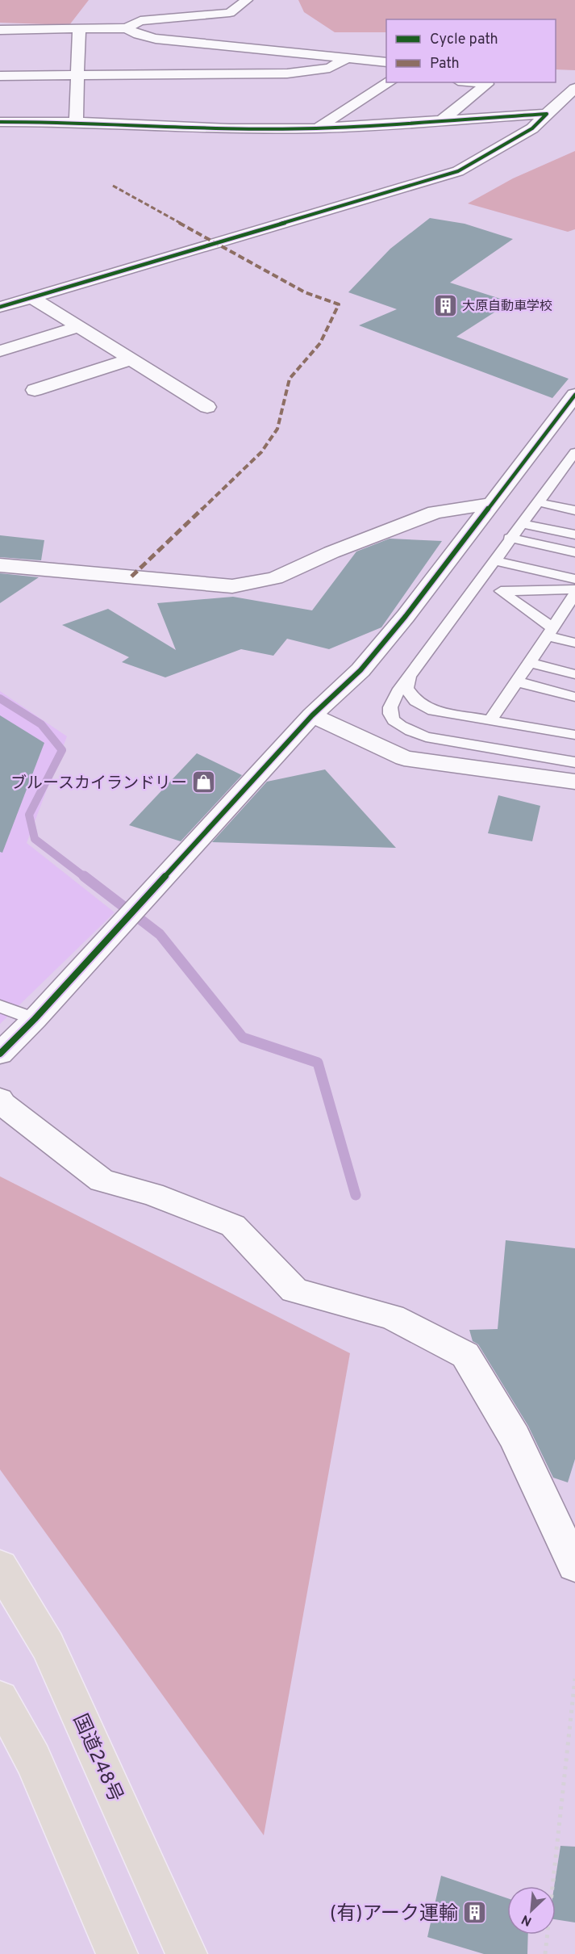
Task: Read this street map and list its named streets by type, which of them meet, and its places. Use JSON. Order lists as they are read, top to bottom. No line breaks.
{"streets":{"highway":["国道248号"]},"places":{"building":["大原自動車学校","(有)アーク運輸"],"shop":["ブルースカイランドリー"]},"legend":["Cycle path","Path"],"north":"bottom left"}
